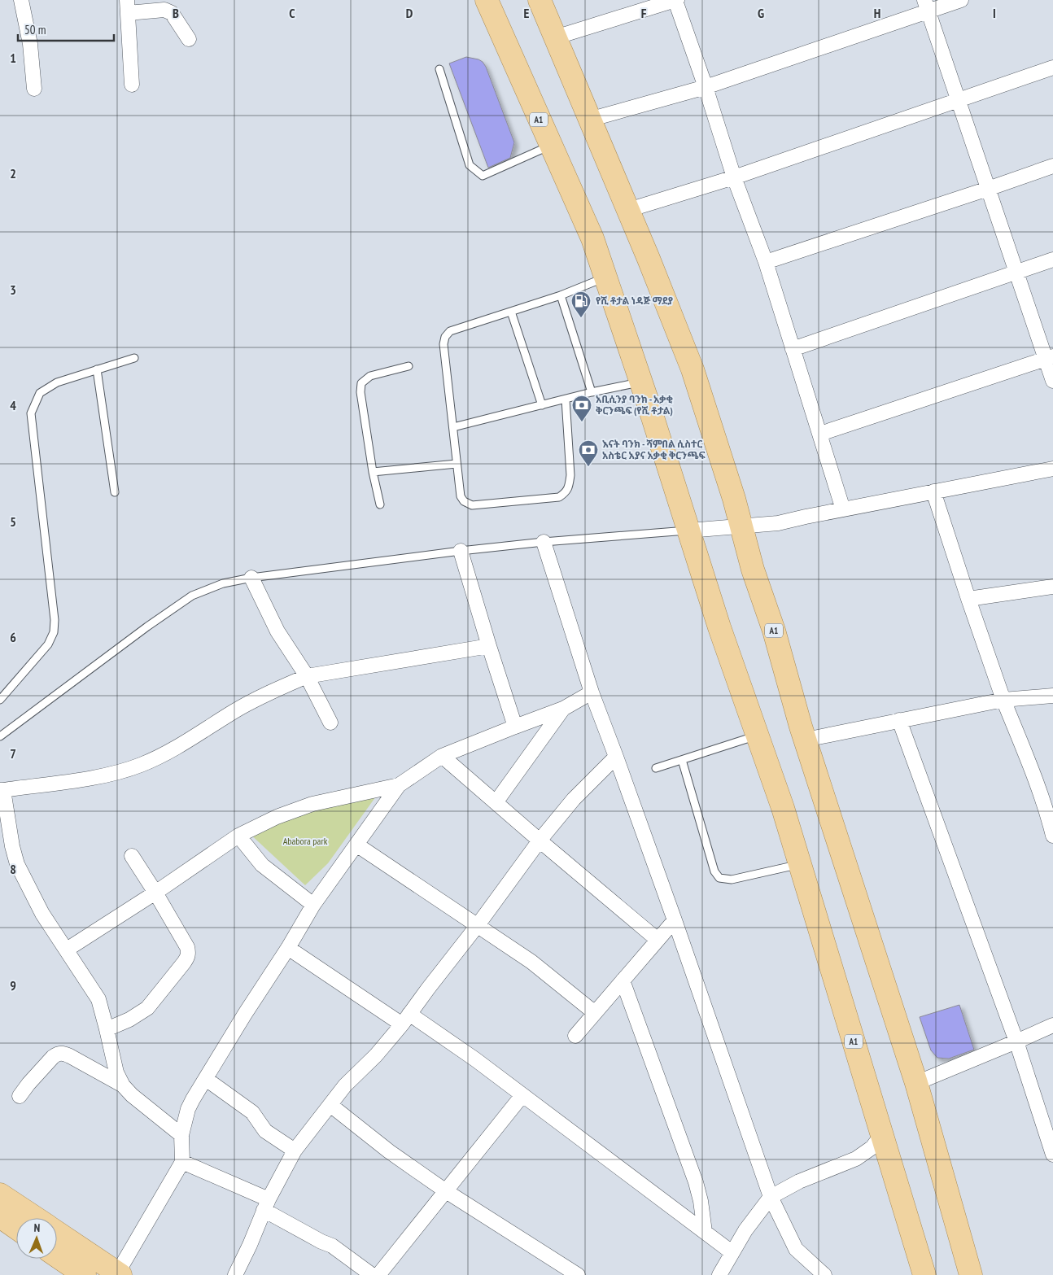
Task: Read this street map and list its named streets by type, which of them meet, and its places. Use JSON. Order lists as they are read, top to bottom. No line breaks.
{"streets":{"main road":["A1"]},"parks":["Ababora park"],"places":{"fuel station":["የሺ ቶታል ነዳጅ ማደያ"],"bank":["አቢሲንያ ባንክ - አቃቂ ቅርንጫፍ (የሺ ቶታል)","እናት ባንክ - ሻምበል ሲስተር አስቴር አያና አቃቂ ቅርንጫፍ"]},"scale_bar":"50 m","north":"top","grid":{"columns":["B","C","D","E","F","G","H","I"],"rows":["1","2","3","4","5","6","7","8","9"]}}
